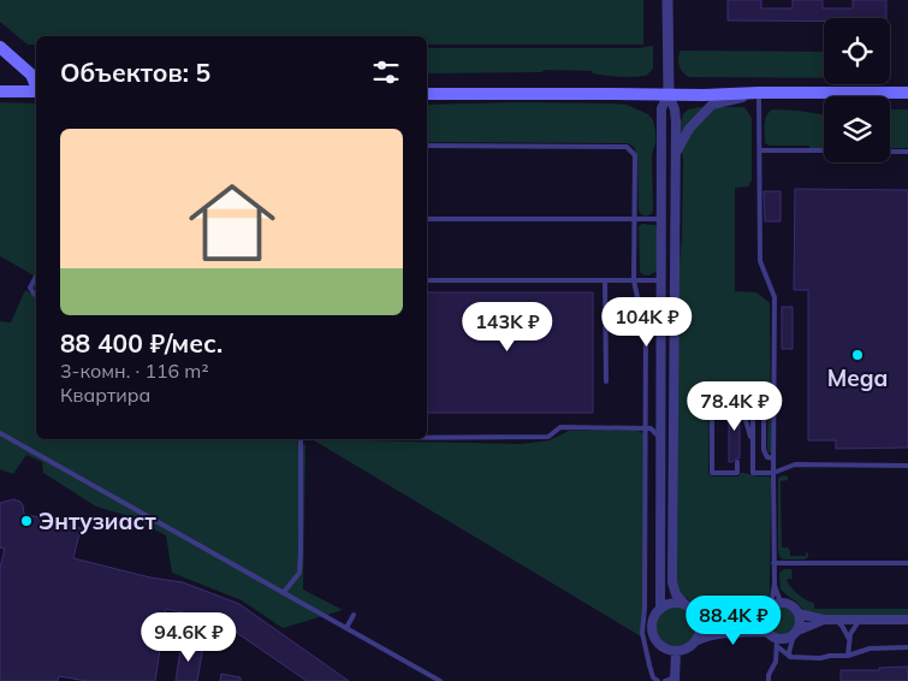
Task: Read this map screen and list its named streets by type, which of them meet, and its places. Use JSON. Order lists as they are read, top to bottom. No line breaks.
{"places":["Mega","Энтузиаст"],"page":{"heading":"Объектов: 5","list":[{"name":"88 400 ₽/мес.","note":"3-комн. · 116 m² · Квартира"}],"price":["104K ₽","143K ₽","78.4K ₽","88.4K ₽","94.6K ₽"]}}
